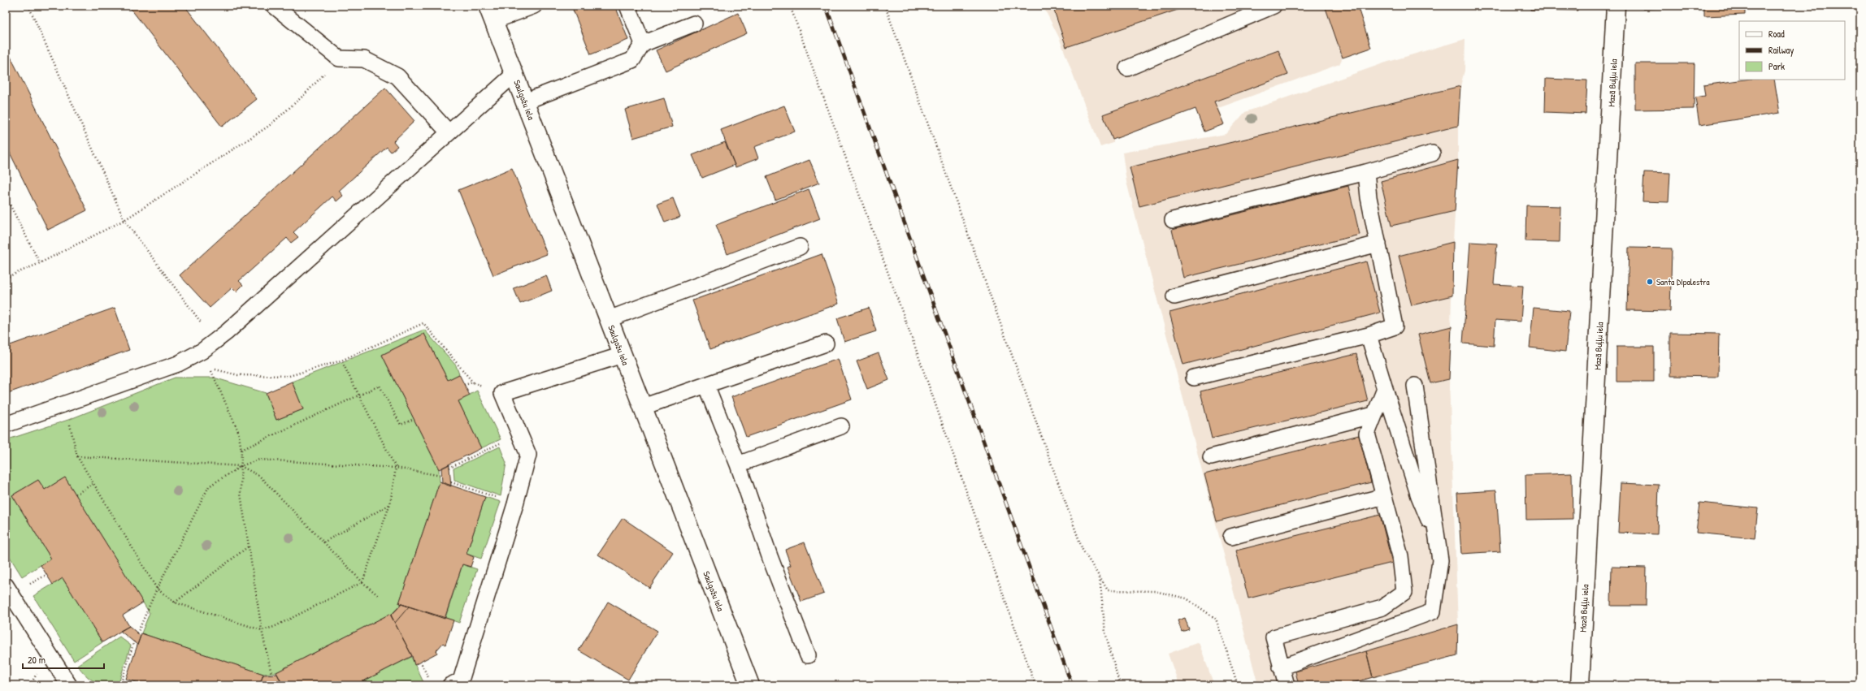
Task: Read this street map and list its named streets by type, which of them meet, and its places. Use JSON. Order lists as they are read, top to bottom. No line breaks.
{"streets":{"street":["Mazā Buļļu iela","Saulgožu iela"]},"places":["Santa DIpalestra"],"legend":["Road","Railway","Park"],"scale_bar":"20 m"}
